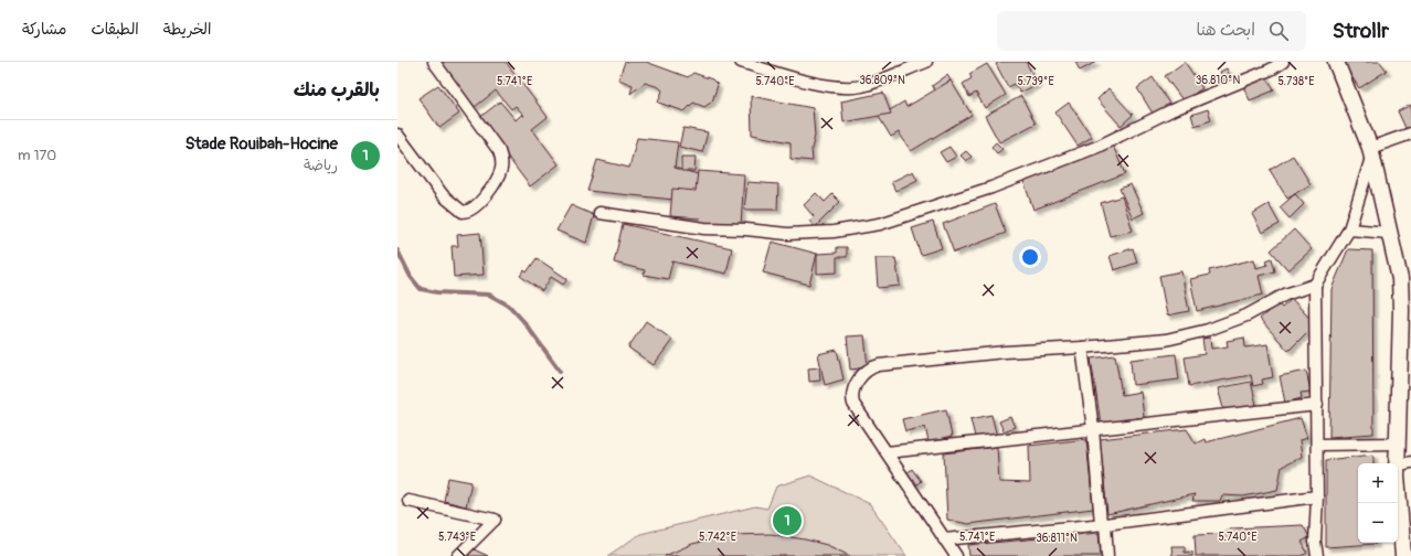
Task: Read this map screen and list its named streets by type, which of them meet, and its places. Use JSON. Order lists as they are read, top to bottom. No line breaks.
{"page":{"header":"Strollr","search":"ابحث هنا","nav":["الخريطة","الطبقات","مشاركة"],"heading":"بالقرب منك","list":[{"mark":"1","name":"Stade Rouibah-Hocine","note":"رياضة","value":"170 m"}],"map_buttons":["+","−"],"pins":"1"},"coordinates":["36.809°N","36.810°N","5.741°E","5.740°E","5.739°E","5.738°E","5.743°E","5.742°E","36.811°N"]}
